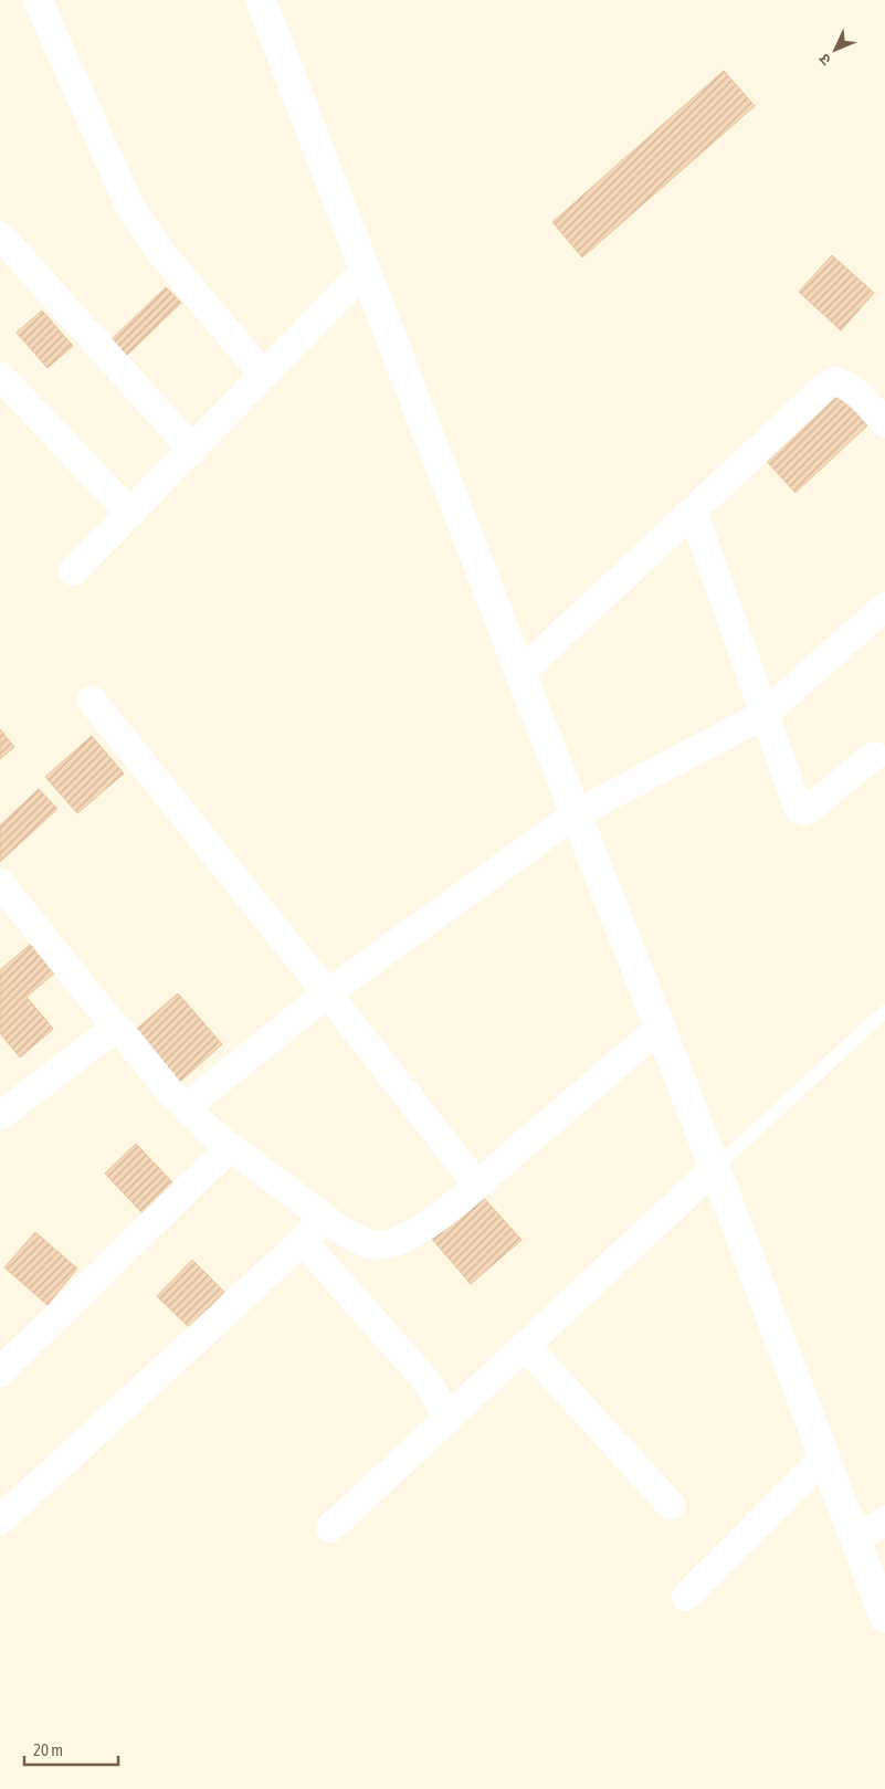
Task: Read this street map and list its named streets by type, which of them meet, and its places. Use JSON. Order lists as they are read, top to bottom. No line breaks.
{"scale_bar":"20 m","north":"bottom left"}
